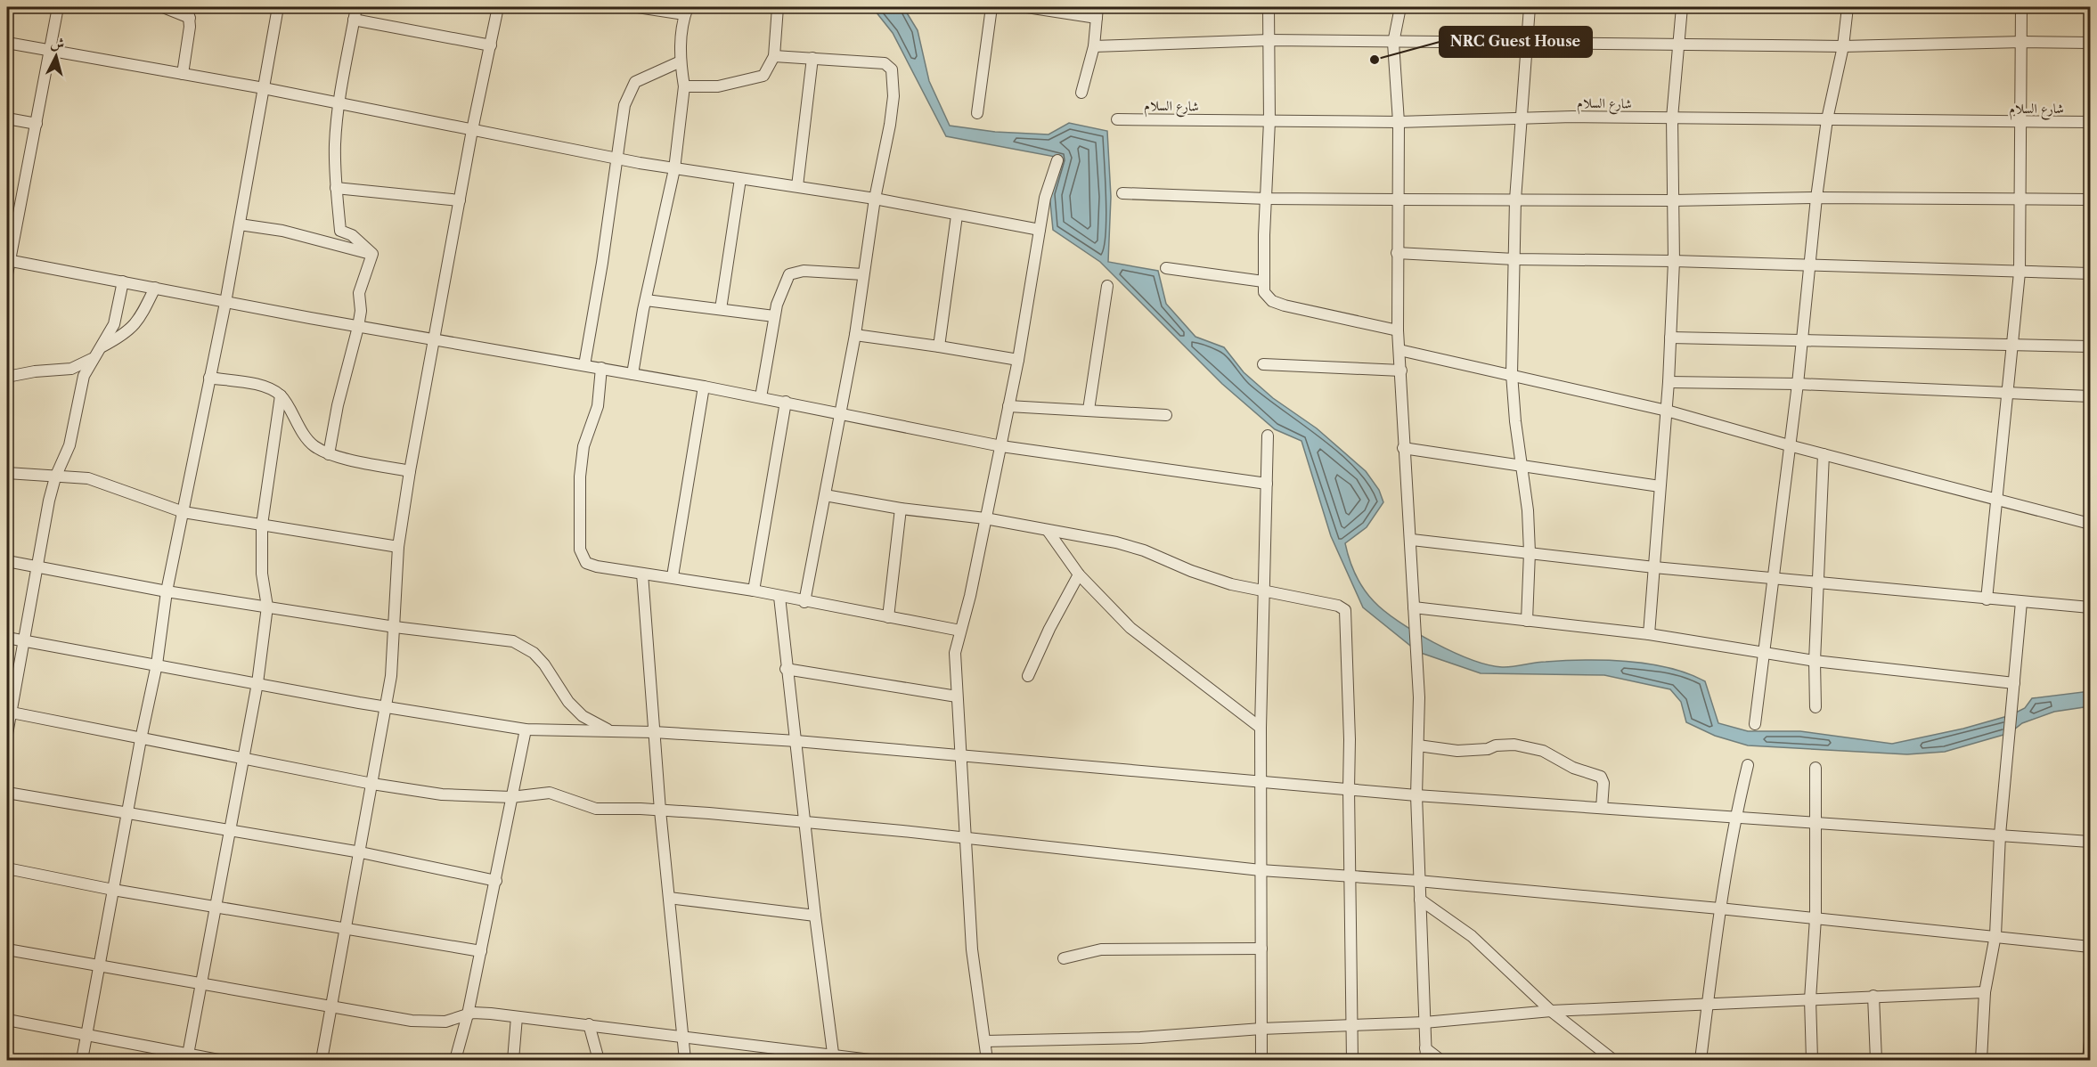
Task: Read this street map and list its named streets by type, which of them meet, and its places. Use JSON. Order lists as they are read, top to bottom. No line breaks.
{"streets":{"street":["شارع السلام"]},"places":["NRC Guest House"],"north":"top"}
